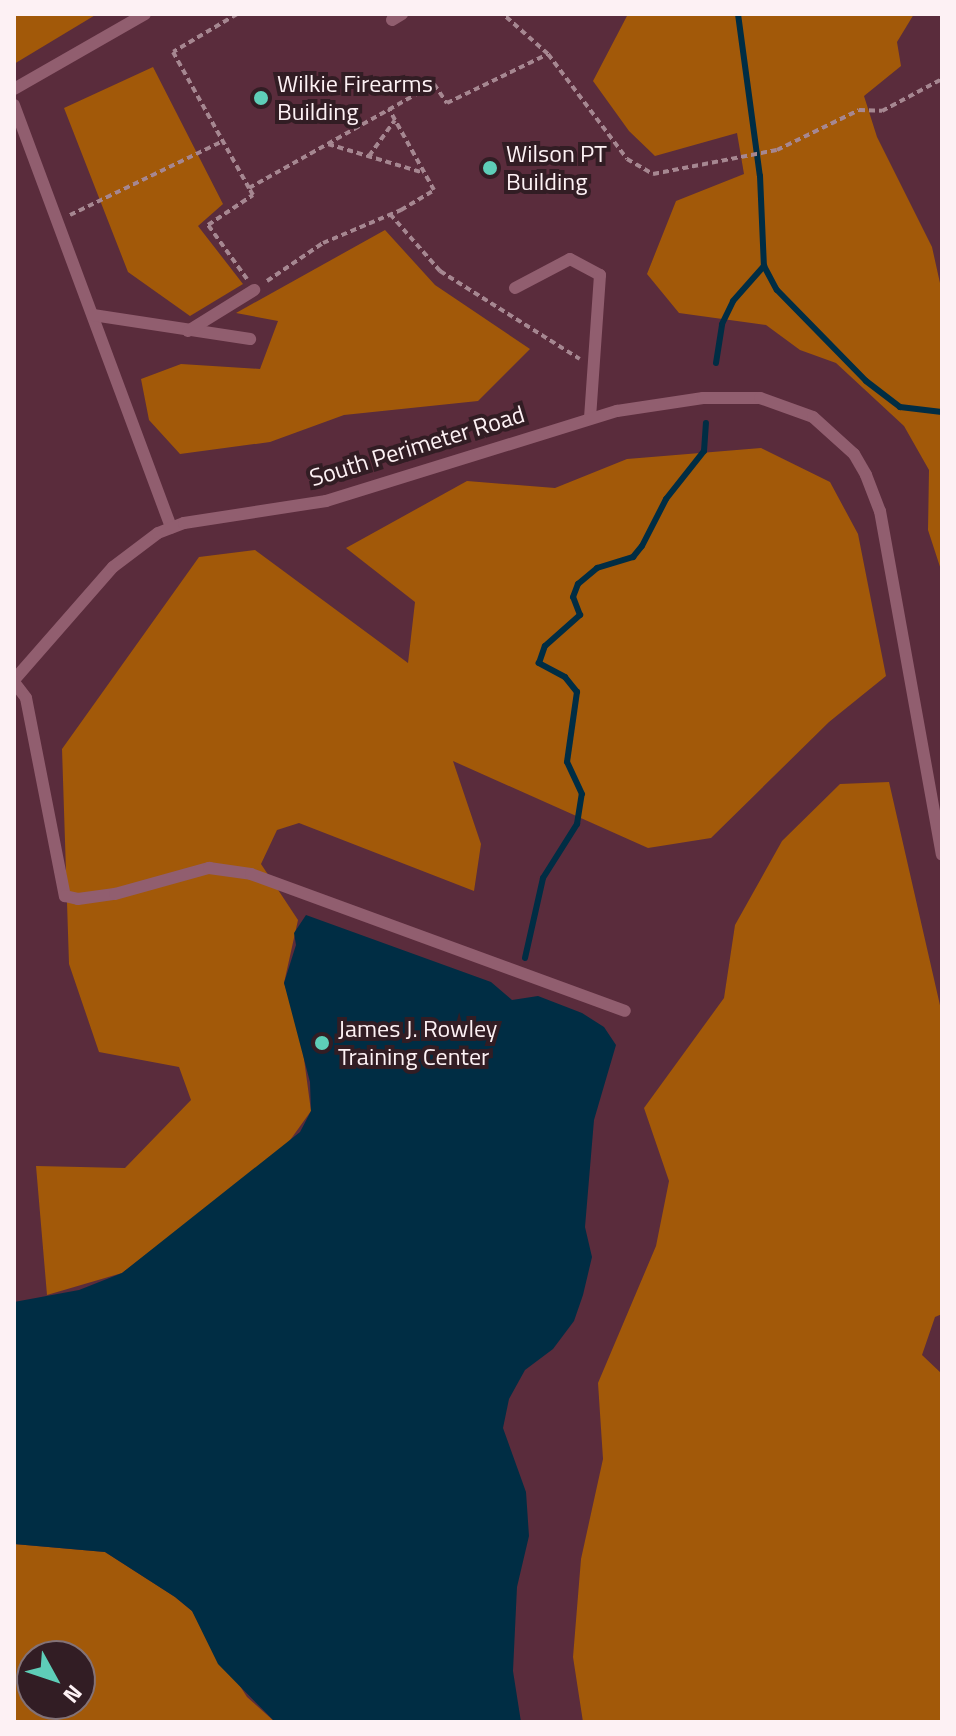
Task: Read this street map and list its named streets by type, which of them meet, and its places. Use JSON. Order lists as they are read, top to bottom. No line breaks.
{"streets":{"lane":["South Perimeter Road"]},"places":["Wilkie Firearms Building","Wilson PT Building","James J. Rowley Training Center"],"north":"bottom right"}
